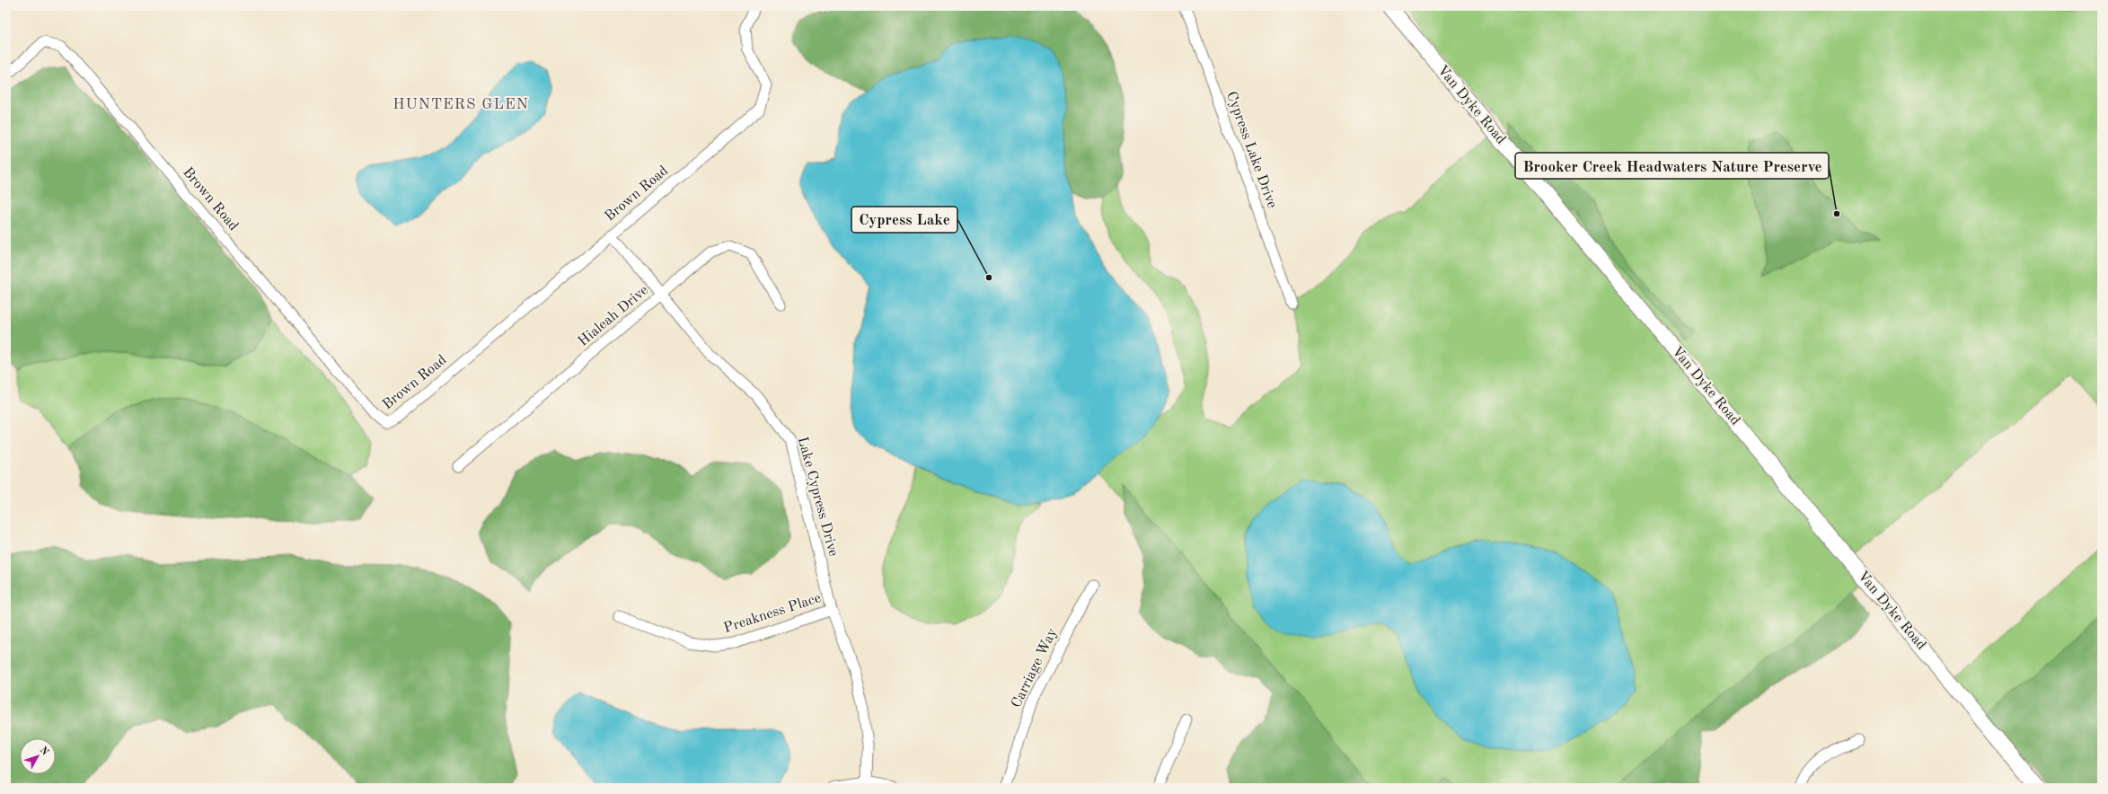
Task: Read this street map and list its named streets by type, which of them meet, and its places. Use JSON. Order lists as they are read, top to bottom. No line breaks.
{"streets":{"main road":["Van Dyke Road"],"street":["Cypress Lake Drive","Brown Road","Hialeah Drive","Lake Cypress Drive","Preakness Place","Carriage Way"]},"crossings":[["Brown Road","Lake Cypress Drive"],["Hialeah Drive","Lake Cypress Drive"],["Lake Cypress Drive","Preakness Place"]],"districts":["HUNTERS GLEN"],"places":["Brooker Creek Headwaters Nature Preserve","Cypress Lake"],"north":"top right"}
